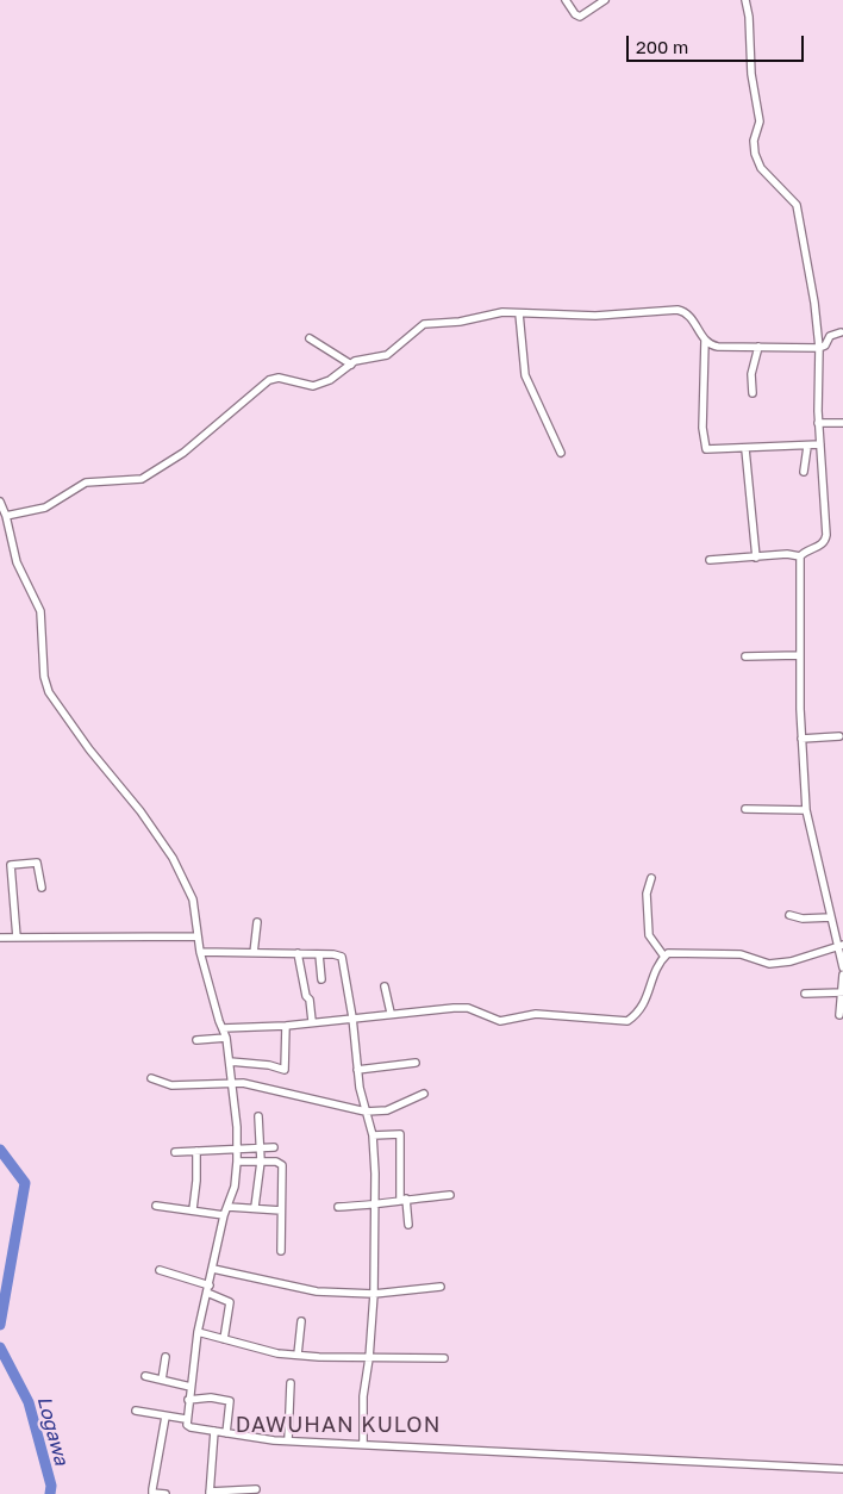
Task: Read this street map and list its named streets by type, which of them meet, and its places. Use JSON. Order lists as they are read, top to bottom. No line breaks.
{"districts":["DAWUHAN KULON"],"water":["Logawa"],"scale_bar":"200 m"}
